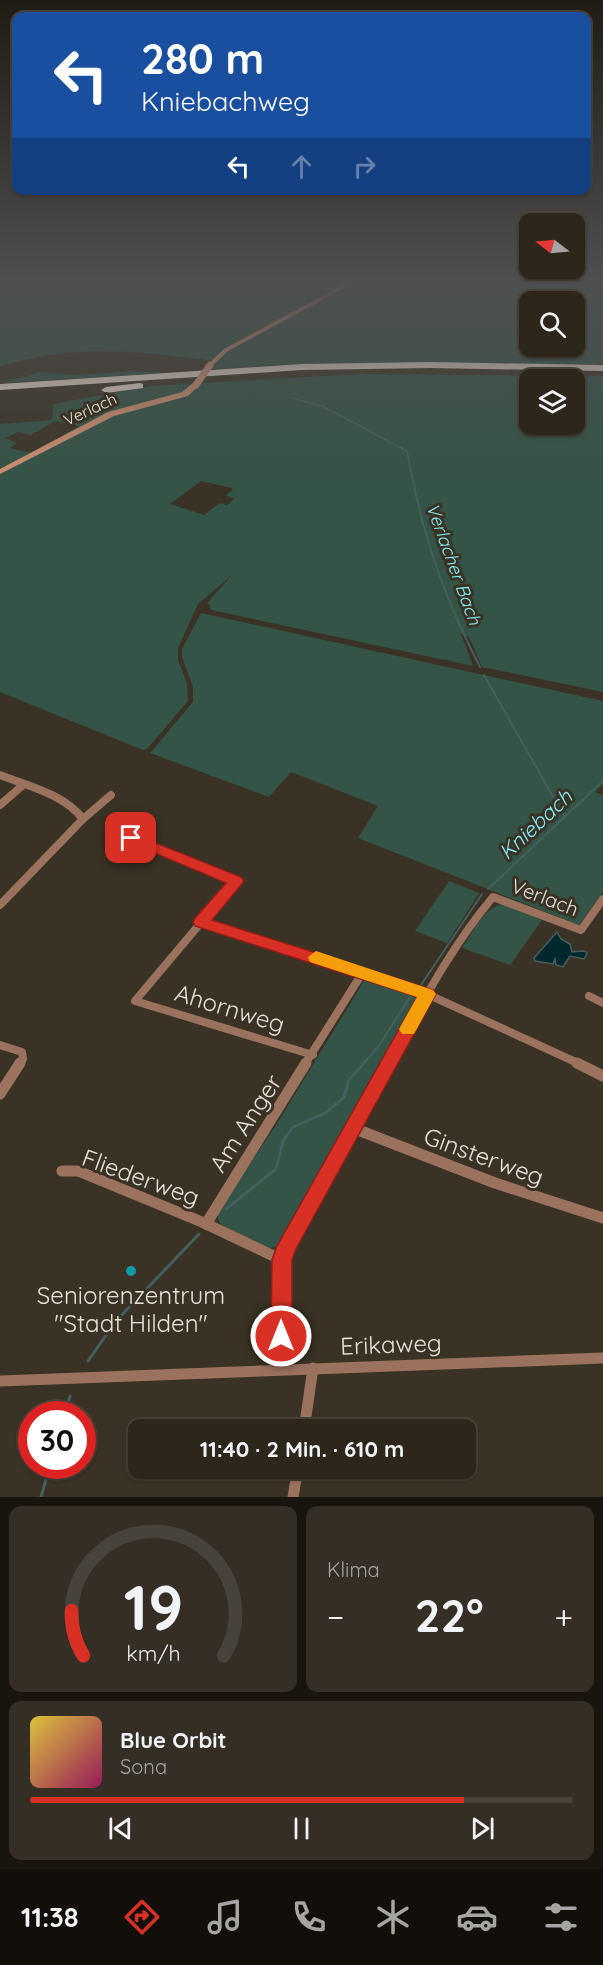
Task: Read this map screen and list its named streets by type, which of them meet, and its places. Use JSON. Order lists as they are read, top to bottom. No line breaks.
{"streets":{"street":["Verlach","Ahornweg","Am Anger","Ginsterweg","Fliederweg","Erikaweg"]},"crossings":[["Ahornweg","Am Anger"],["Am Anger","Fliederweg"]],"water":["Verlacher Bach","Kniebach"],"places":["Seniorenzentrum \"Stadt Hilden\""],"north":"left","page":{"turn":["280 m","Kniebachweg"],"limit":"30","trip":"11:40 · 2 Min. · 610 m","tile":"Klima","heat":["−","22°","+"],"song":["Blue Orbit","Sona"],"tabs":"11:38","gauge":["19","km/h"]}}
